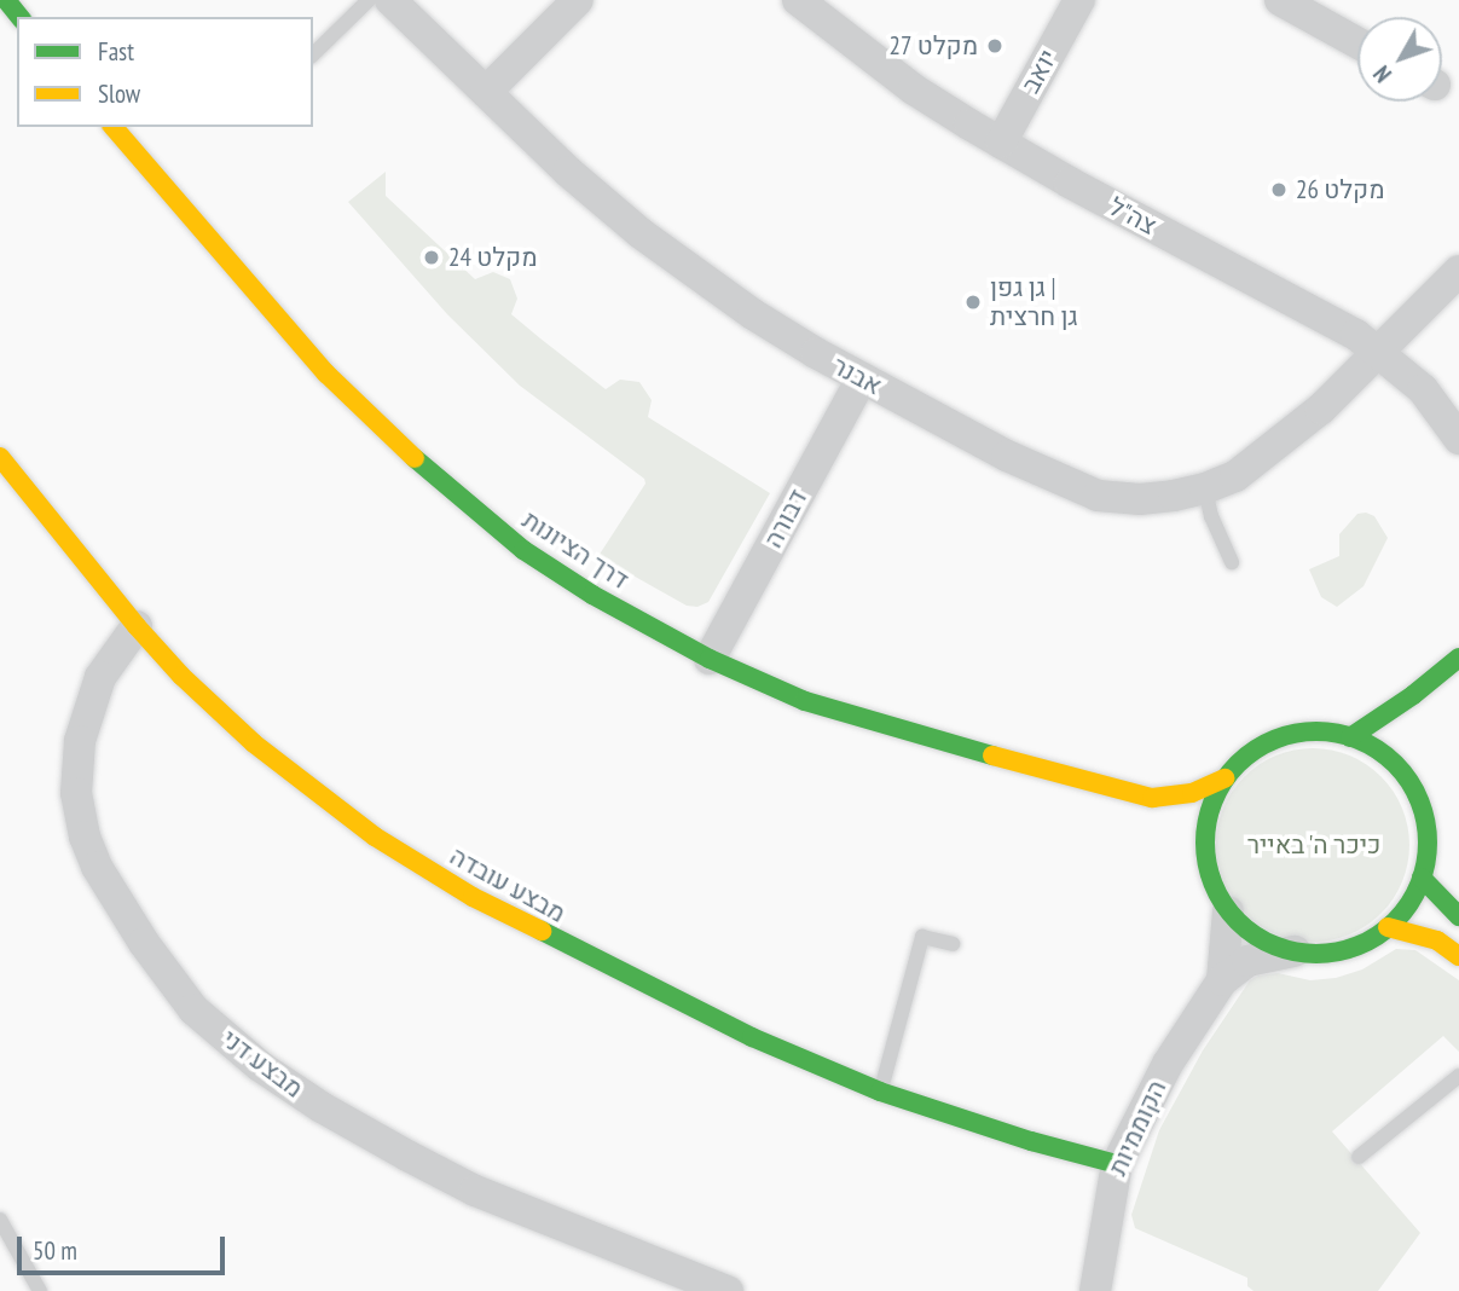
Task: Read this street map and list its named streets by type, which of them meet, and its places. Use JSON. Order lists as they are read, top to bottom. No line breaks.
{"streets":{"street":["יואב","צה\"ל","אבנר","דבורה","דרך הציונות","מבצע עובדה","מבצע דני","הקוממיות"]},"crossings":[["יואב","צה\"ל"],["צה\"ל","אבנר"],["אבנר","דבורה"],["דבורה","דרך הציונות"],["דרך הציונות","הקוממיות"],["מבצע עובדה","מבצע דני"],["מבצע עובדה","הקוממיות"]],"parks":["כיכר ה' באייר"],"places":["מקלט 27","מקלט 26","מקלט 24","גן גפן | גן חרצית"],"legend":["Fast","Slow"],"scale_bar":"50 m","north":"bottom left"}
